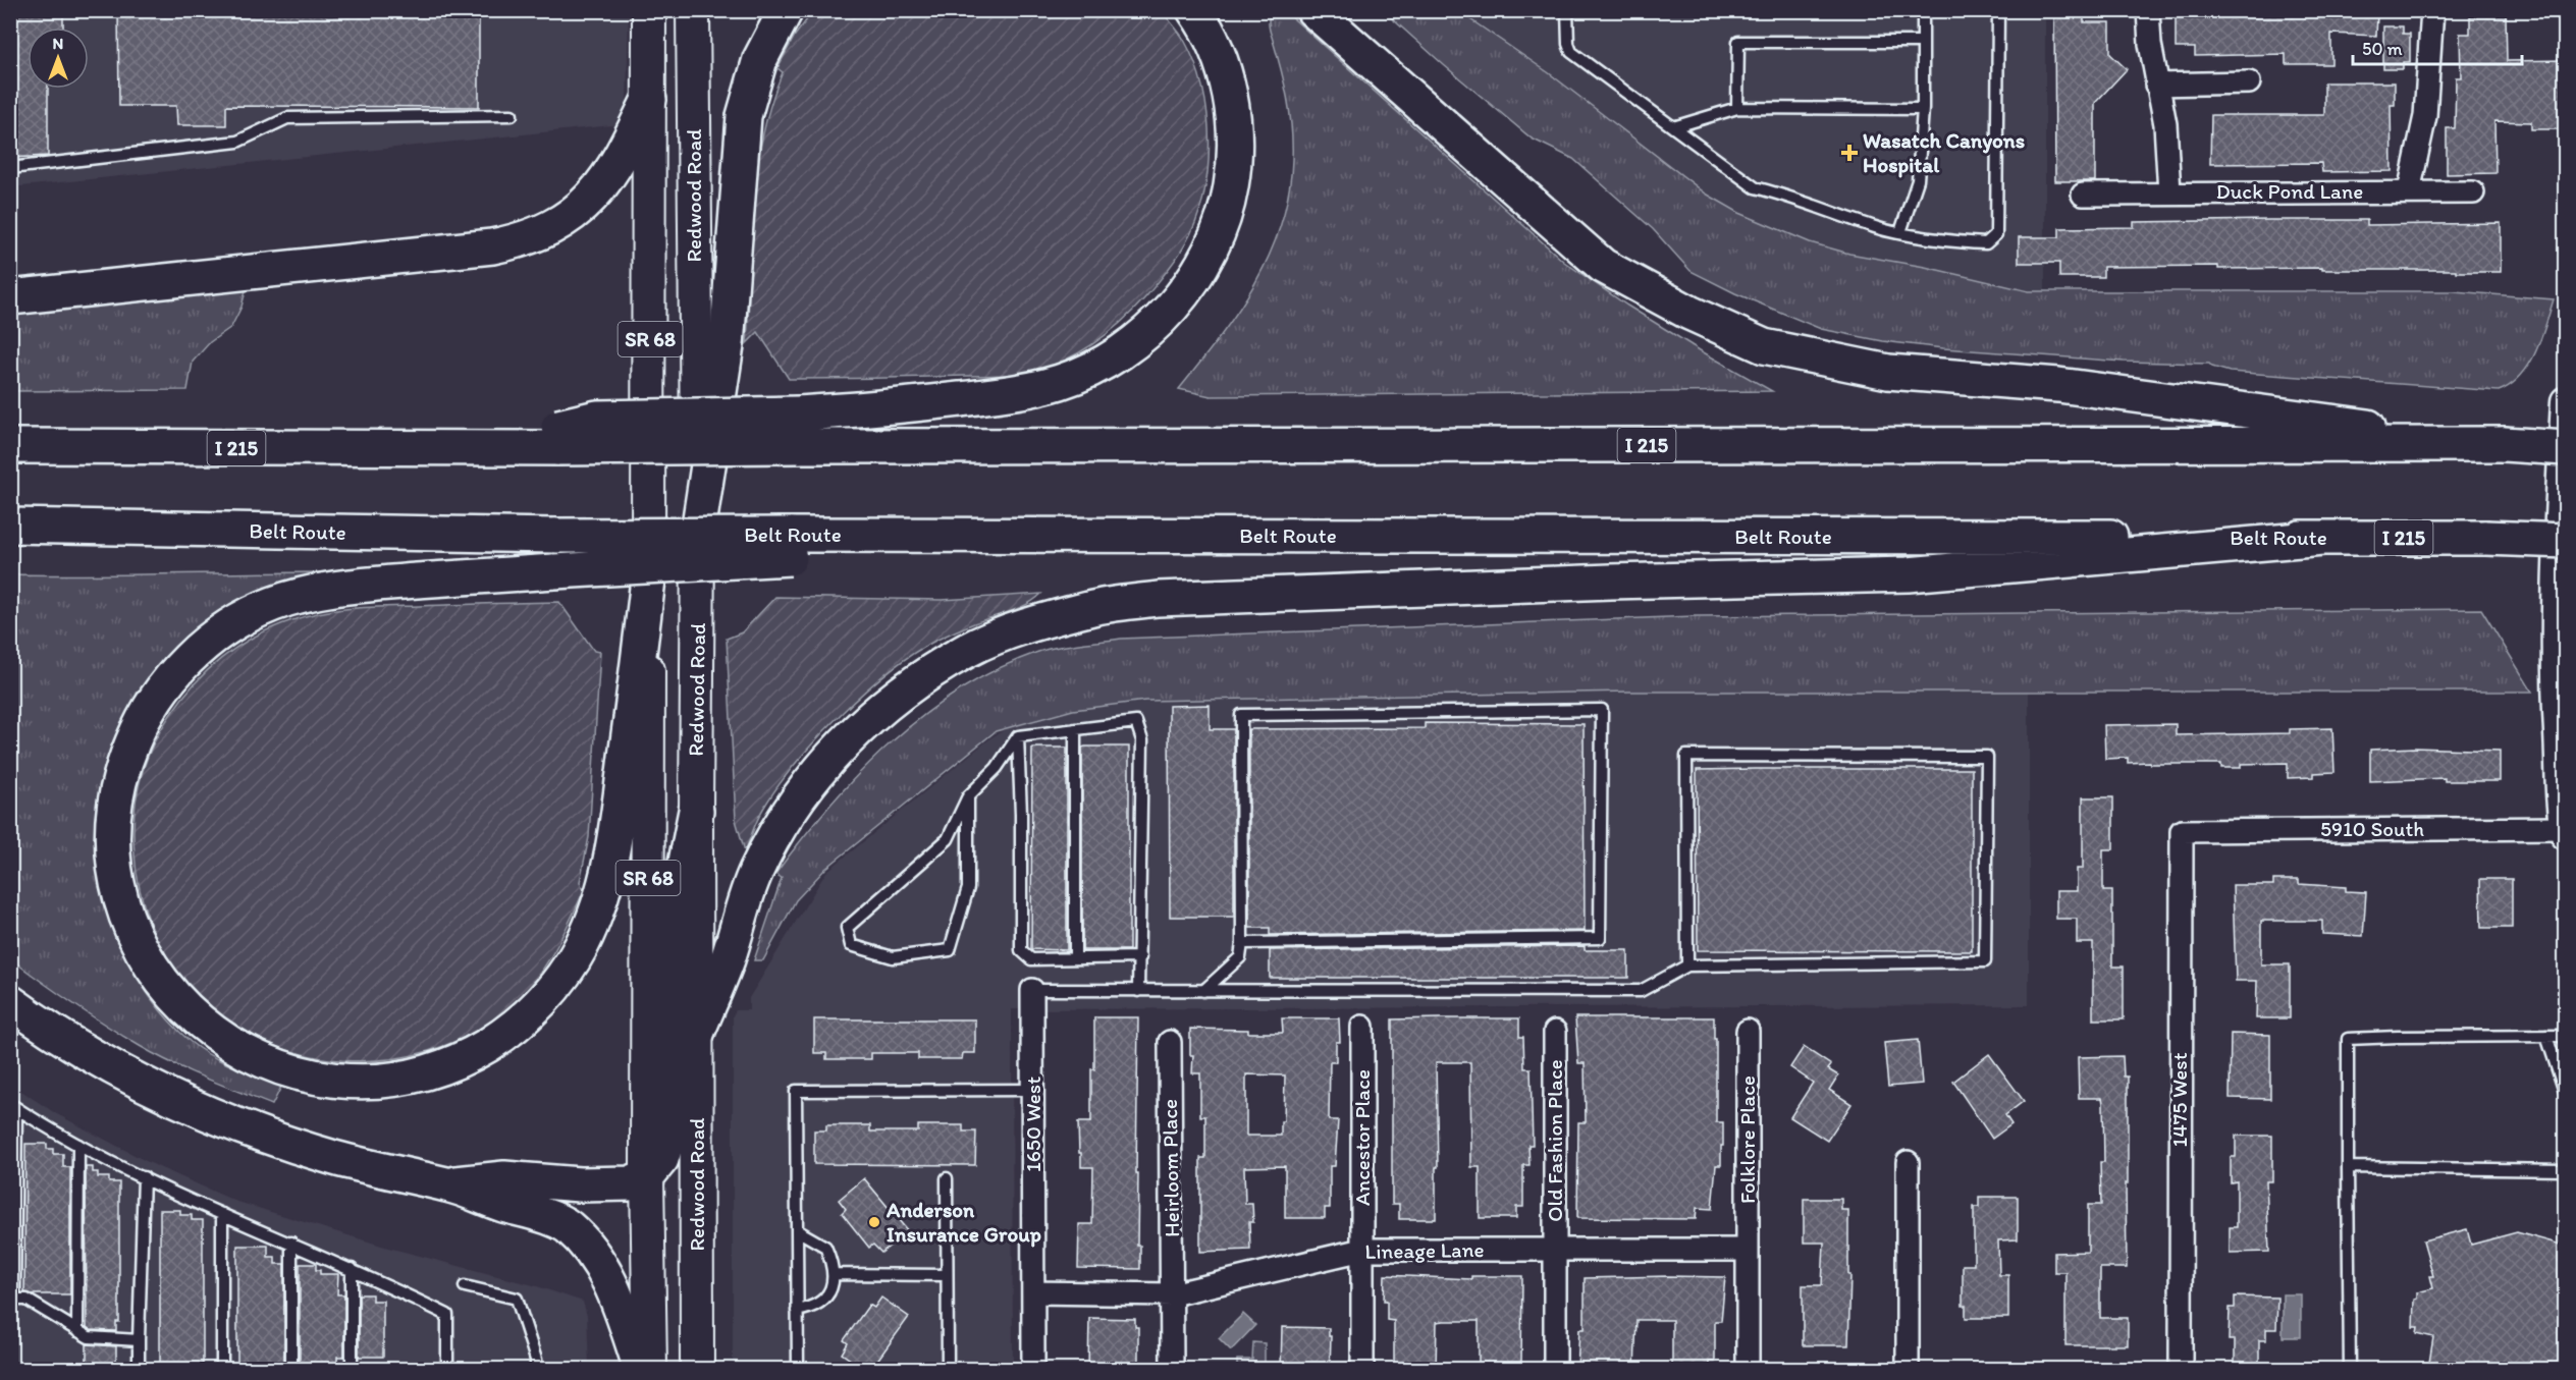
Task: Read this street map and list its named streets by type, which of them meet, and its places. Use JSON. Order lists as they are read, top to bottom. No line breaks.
{"streets":{"highway":["I 215","Belt Route"],"main road":["Redwood Road","SR 68"],"street":["Duck Pond Lane","5910 South","1475 West","1650 West","Ancestor Place","Folklore Place","Old Fashion Place","Heirloom Place","Lineage Lane"]},"crossings":[["5910 South","1475 West"],["1650 West","Lineage Lane"],["Ancestor Place","Lineage Lane"],["Folklore Place","Lineage Lane"],["Old Fashion Place","Lineage Lane"],["Heirloom Place","Lineage Lane"]],"places":{"health":["Wasatch Canyons Hospital"],"other":["Anderson Insurance Group"]},"scale_bar":"50 m","north":"top"}
